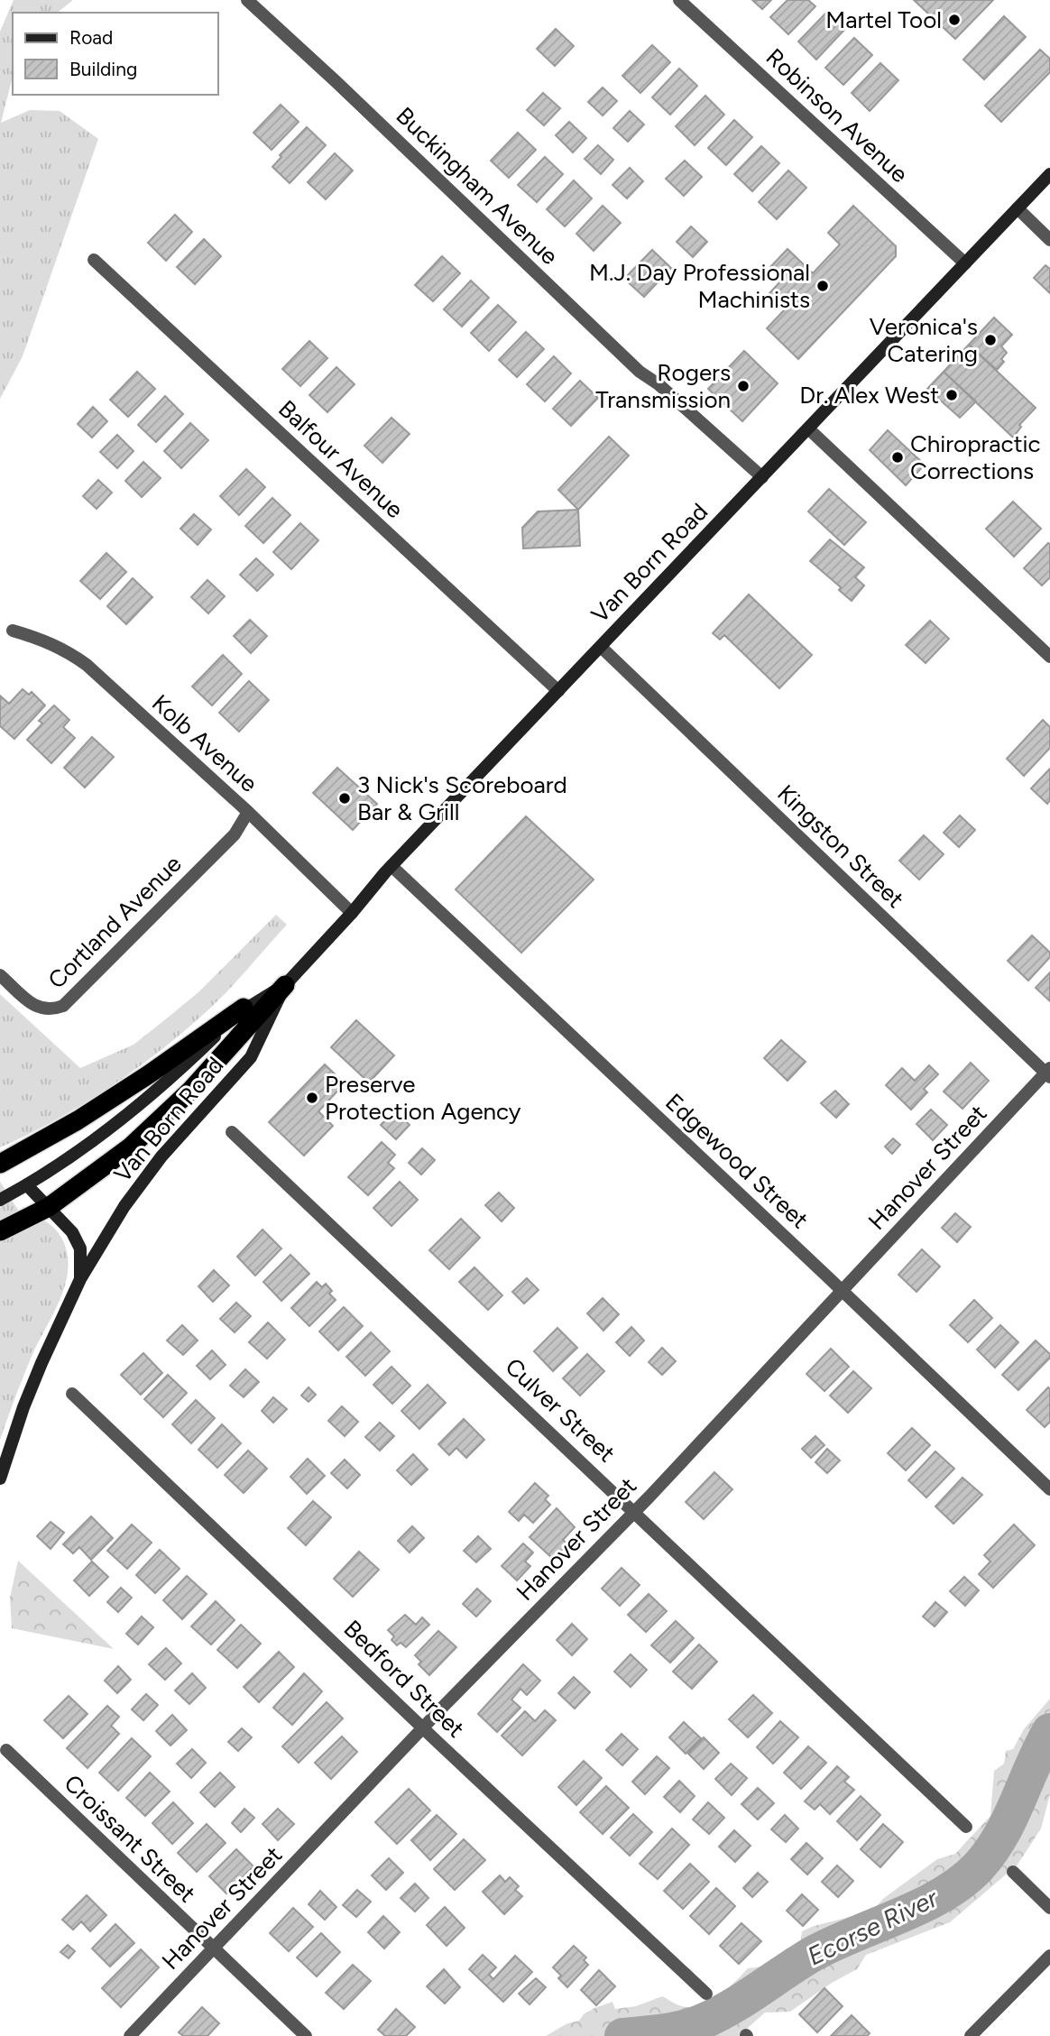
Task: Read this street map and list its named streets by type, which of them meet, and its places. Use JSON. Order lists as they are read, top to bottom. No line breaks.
{"streets":{"main road":["Van Born Road"],"street":["Robinson Avenue","Buckingham Avenue","Balfour Avenue","Kolb Avenue","Kingston Street","Cortland Avenue","Edgewood Street","Hanover Street","Culver Street","Bedford Street","Croissant Street"]},"crossings":[["Robinson Avenue","Van Born Road"],["Buckingham Avenue","Van Born Road"],["Balfour Avenue","Van Born Road"],["Van Born Road","Kolb Avenue"],["Van Born Road","Kingston Street"],["Van Born Road","Edgewood Street"],["Kolb Avenue","Cortland Avenue"],["Kingston Street","Hanover Street"],["Edgewood Street","Hanover Street"],["Hanover Street","Culver Street"],["Hanover Street","Bedford Street"],["Hanover Street","Croissant Street"]],"water":["Ecorse River"],"places":["Martel Tool","M.J. Day Professional Machinists","Veronica's Catering","Rogers Transmission","Dr. Alex West","Chiropractic Corrections","3 Nick's Scoreboard Bar & Grill","Preserve Protection Agency"],"legend":["Road","Building"]}
